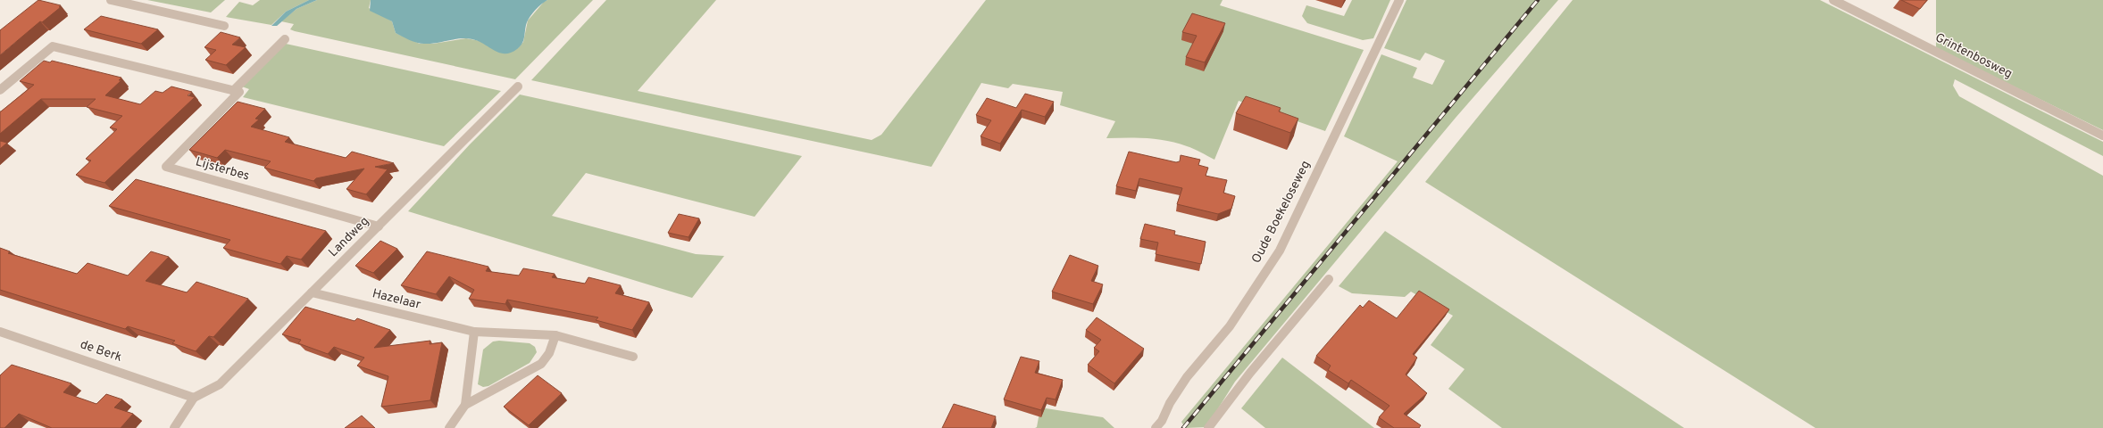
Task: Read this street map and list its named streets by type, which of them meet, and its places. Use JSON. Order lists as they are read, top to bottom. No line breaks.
{"streets":{"street":["Grintenbosweg","Lijsterbes","Oude Boekeloseweg","Landweg","Hazelaar","de Berk"]},"crossings":[["Lijsterbes","Landweg"],["Landweg","Hazelaar"],["Landweg","de Berk"]]}
